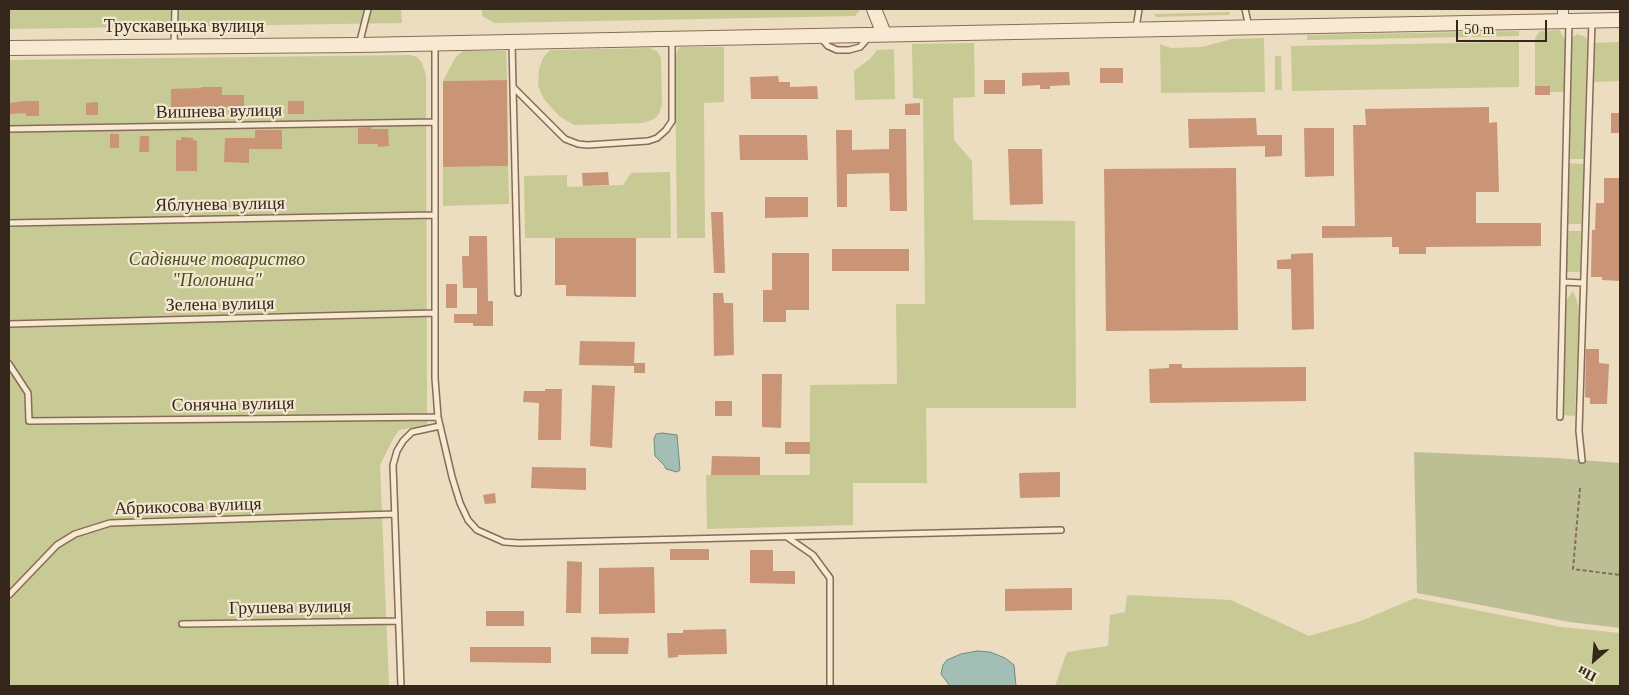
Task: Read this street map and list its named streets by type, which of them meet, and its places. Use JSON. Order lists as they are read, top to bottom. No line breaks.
{"streets":{"street":["Трускавецька вулиця"],"lane":["Вишнева вулиця","Яблунева вулиця","Зелена вулиця","Сонячна вулиця","Абрикосова вулиця","Грушева вулиця"]},"parks":["Садівниче товариство \"Полонина\""],"scale_bar":"50 m","north":"bottom left"}
